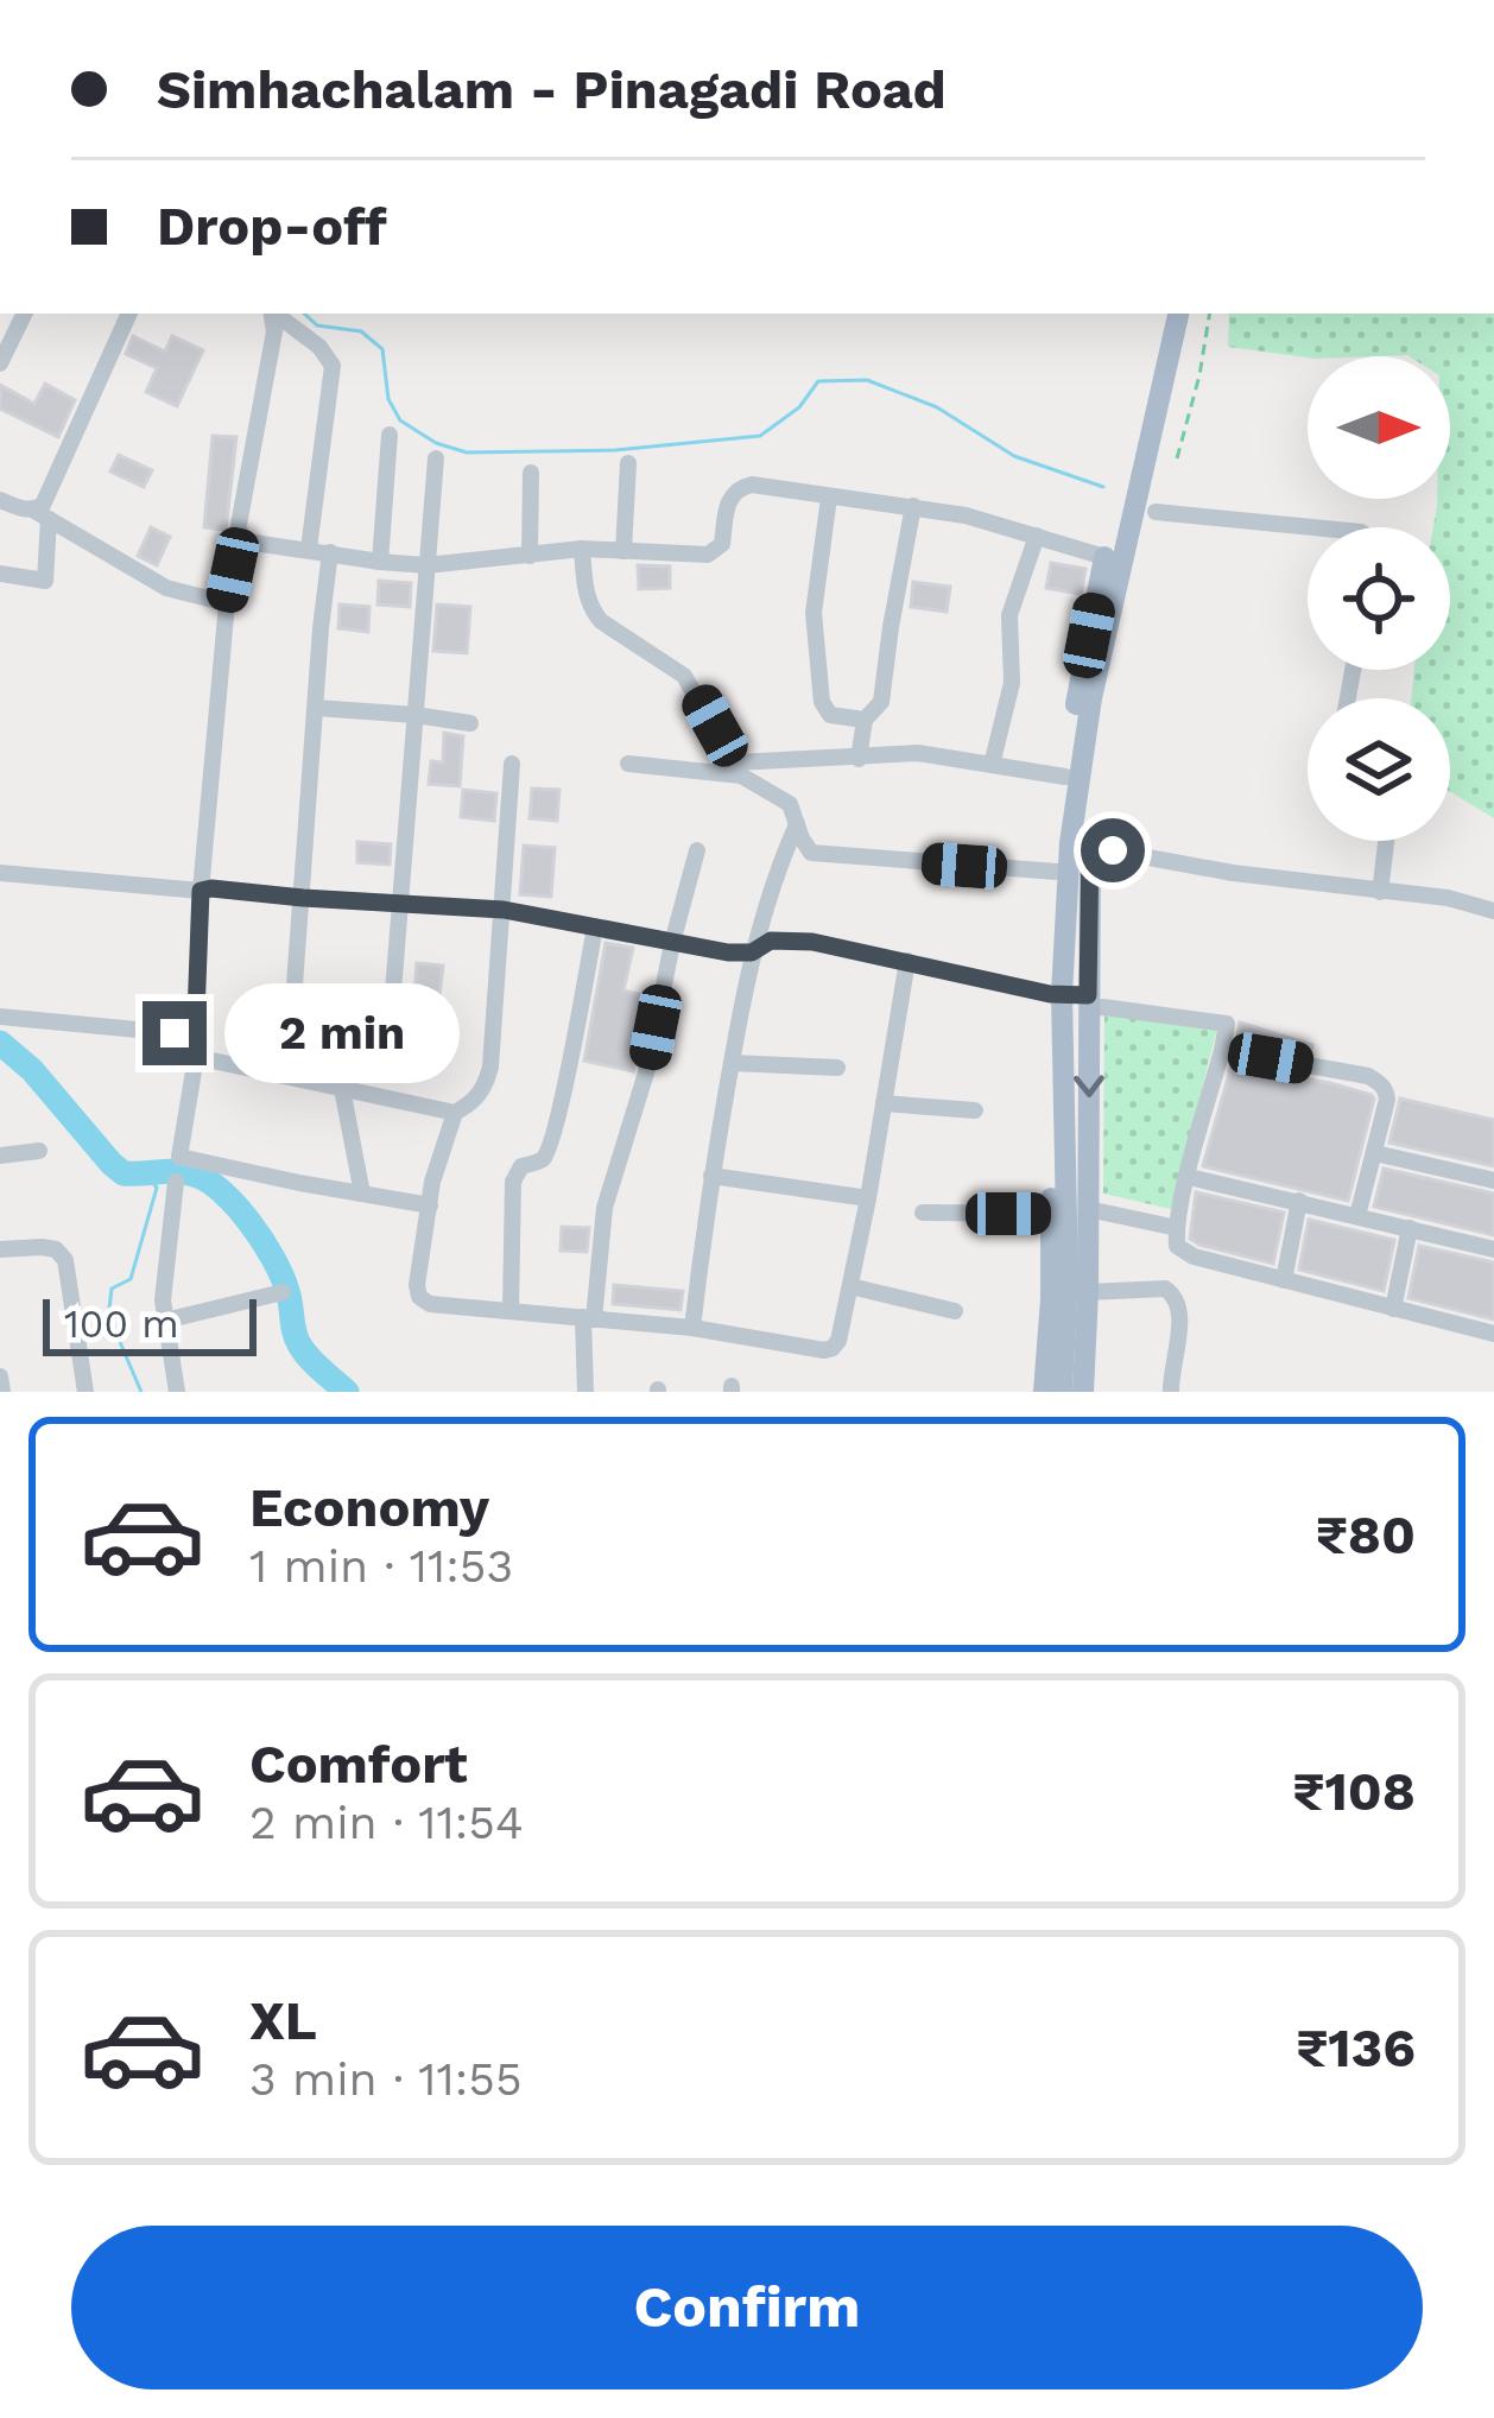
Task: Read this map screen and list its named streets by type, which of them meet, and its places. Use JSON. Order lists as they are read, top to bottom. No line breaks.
{"scale_bar":"100 m","north":"right","page":{"banner":["Simhachalam - Pinagadi Road","Drop-off"],"bubble":"2 min","scale":"100 m","list":[{"name":"Economy","note":"1 min · 11:53","value":"₹80"},{"name":"Comfort","note":"2 min · 11:54","value":"₹108"},{"name":"XL","note":"3 min · 11:55","value":"₹136"}],"buttons":"Confirm"}}
